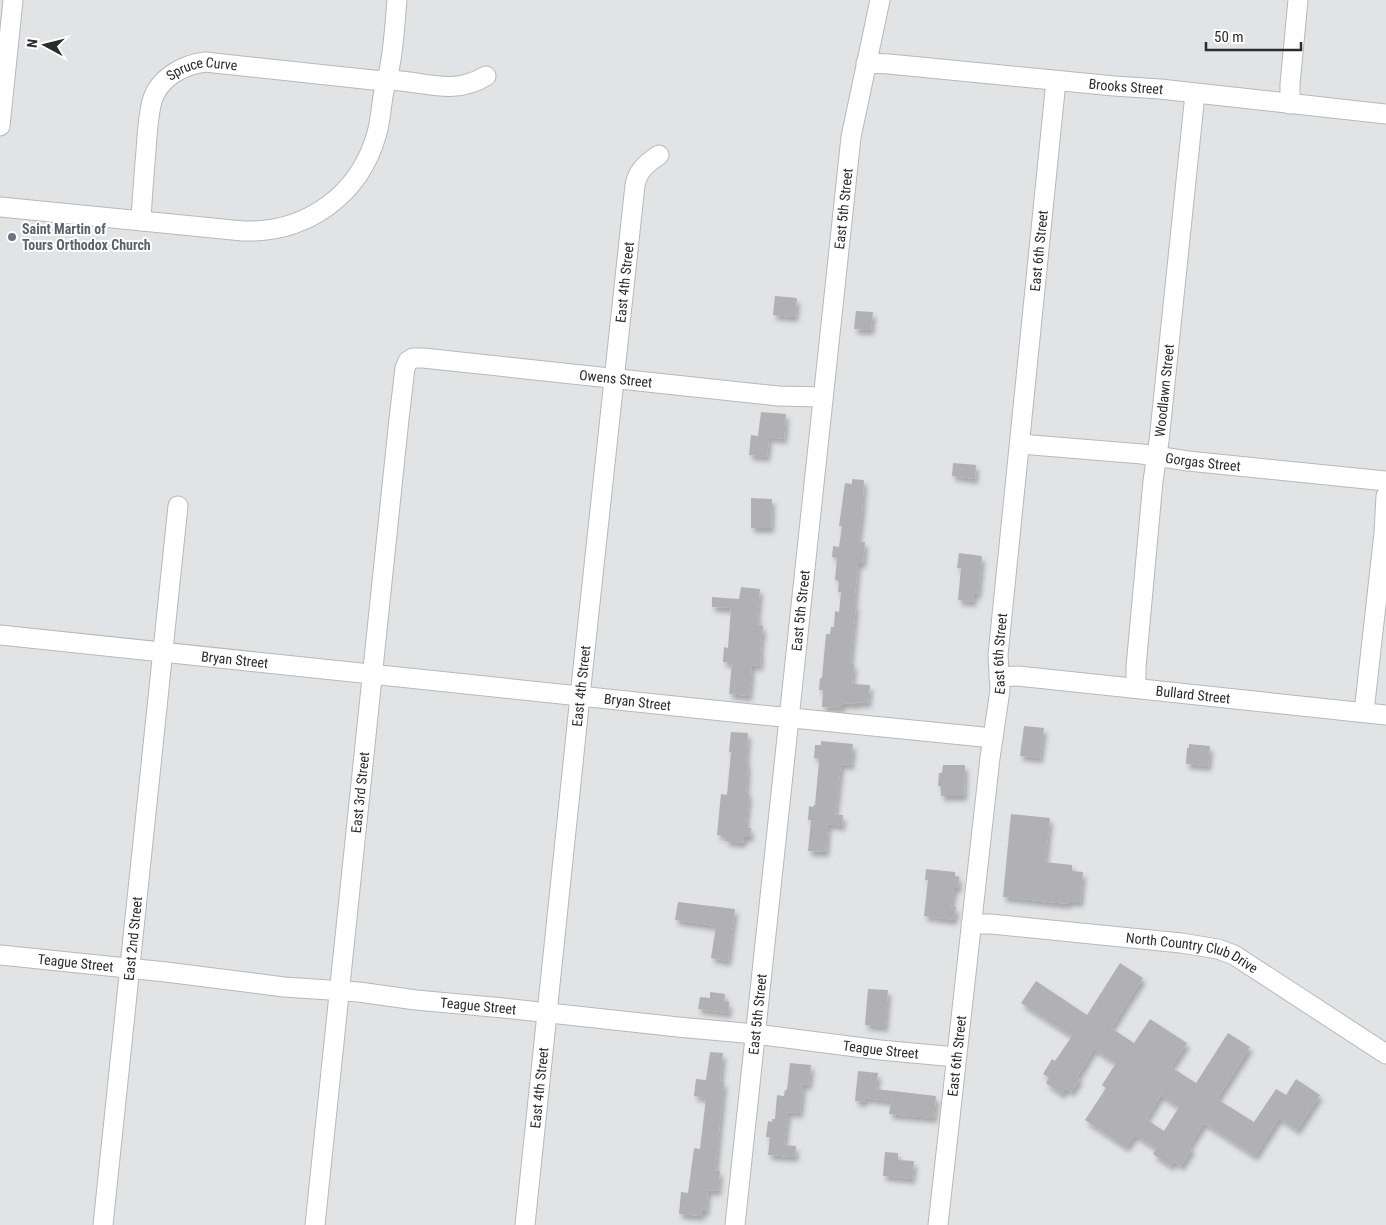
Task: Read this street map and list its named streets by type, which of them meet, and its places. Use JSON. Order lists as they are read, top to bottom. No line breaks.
{"streets":{"street":["Spruce Curve","Brooks Street","East 5th Street","East 6th Street","East 4th Street","Owens Street","Woodlawn Street","Gorgas Street","Bryan Street","Bullard Street","East 3rd Street","East 2nd Street","North Country Club Drive","Teague Street"]},"crossings":[["Brooks Street","East 5th Street"],["Brooks Street","East 6th Street"],["Brooks Street","Woodlawn Street"],["East 5th Street","Owens Street"],["East 5th Street","Bryan Street"],["East 5th Street","Teague Street"],["East 6th Street","Gorgas Street"],["East 6th Street","Bryan Street"],["East 6th Street","Bullard Street"],["East 6th Street","North Country Club Drive"],["East 6th Street","Teague Street"],["East 4th Street","Owens Street"],["East 4th Street","Bryan Street"],["East 4th Street","Teague Street"],["Owens Street","East 3rd Street"],["Woodlawn Street","Gorgas Street"],["Woodlawn Street","Bullard Street"],["Bryan Street","East 3rd Street"],["Bryan Street","East 2nd Street"],["East 3rd Street","Teague Street"],["East 2nd Street","Teague Street"]],"places":["Saint Martin of Tours Orthodox Church"],"scale_bar":"50 m","north":"left"}
